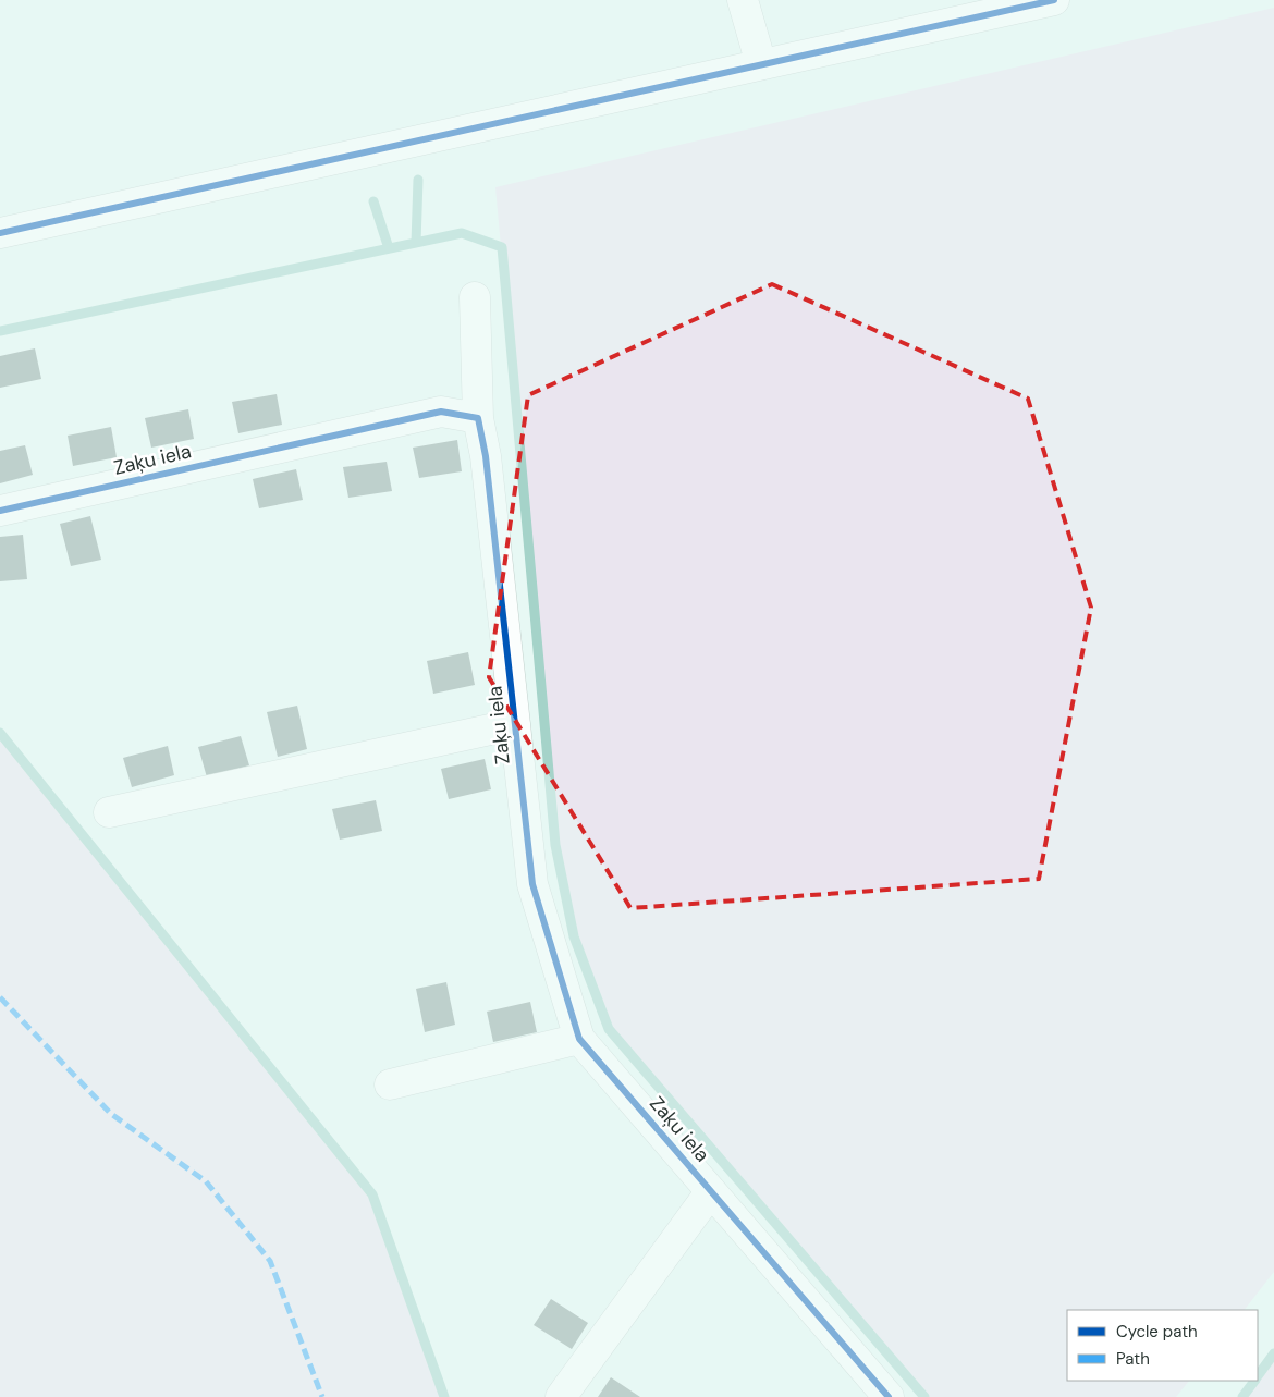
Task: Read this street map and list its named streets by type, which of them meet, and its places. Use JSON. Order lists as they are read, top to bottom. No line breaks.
{"streets":{"main road":["Zaķu iela"]},"legend":["Cycle path","Path"]}
